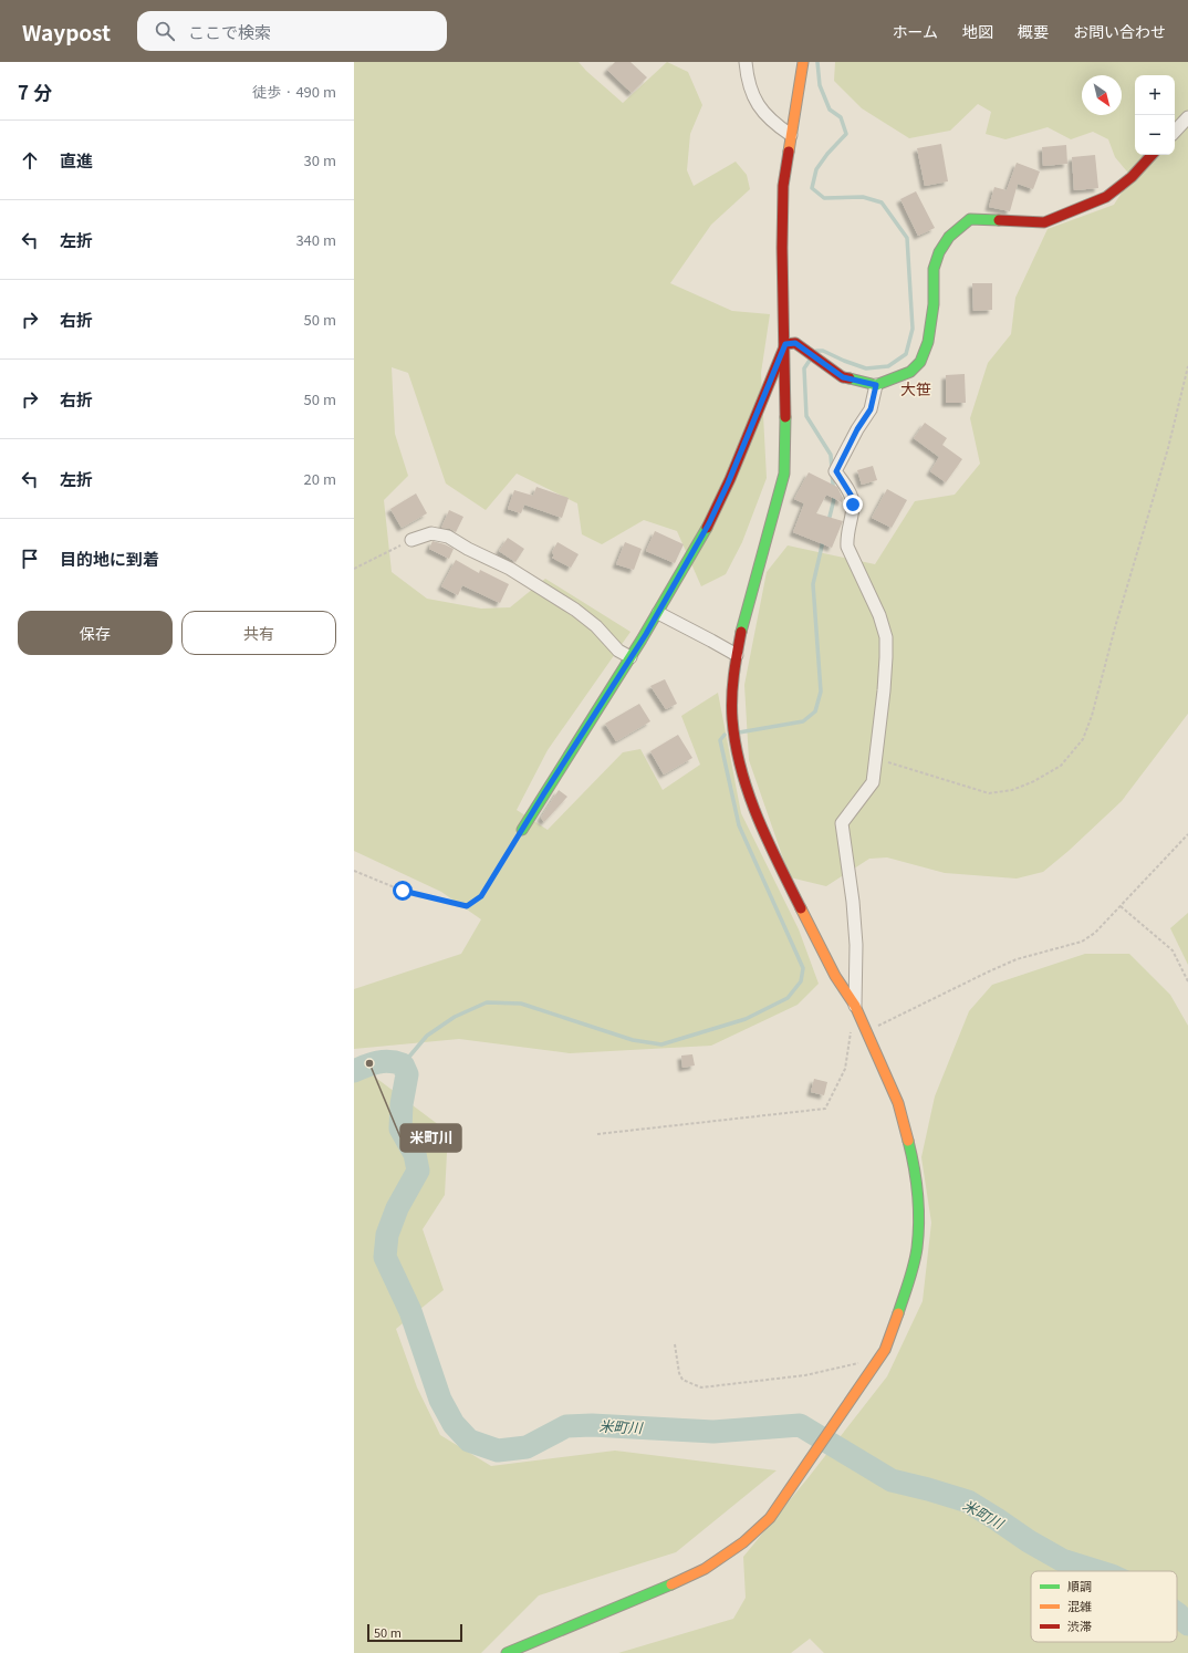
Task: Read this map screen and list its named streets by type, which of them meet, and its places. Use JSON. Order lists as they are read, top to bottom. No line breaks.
{"districts":["大笹"],"water":["米町川"],"places":["米町川"],"legend":["順調","混雑","渋滞"],"scale_bar":"50 m","north":"bottom right","page":{"header":"Waypost","search":"ここで検索","nav":["ホーム","地図","概要","お問い合わせ"],"heading":["7 分","徒歩 · 490 m"],"map_buttons":["+","−"],"list":[["直進","30 m"],["左折","340 m"],["右折","50 m"],["右折","50 m"],["左折","20 m"],"目的地に到着"],"buttons":["保存","共有"],"scale":"50 m"}}
